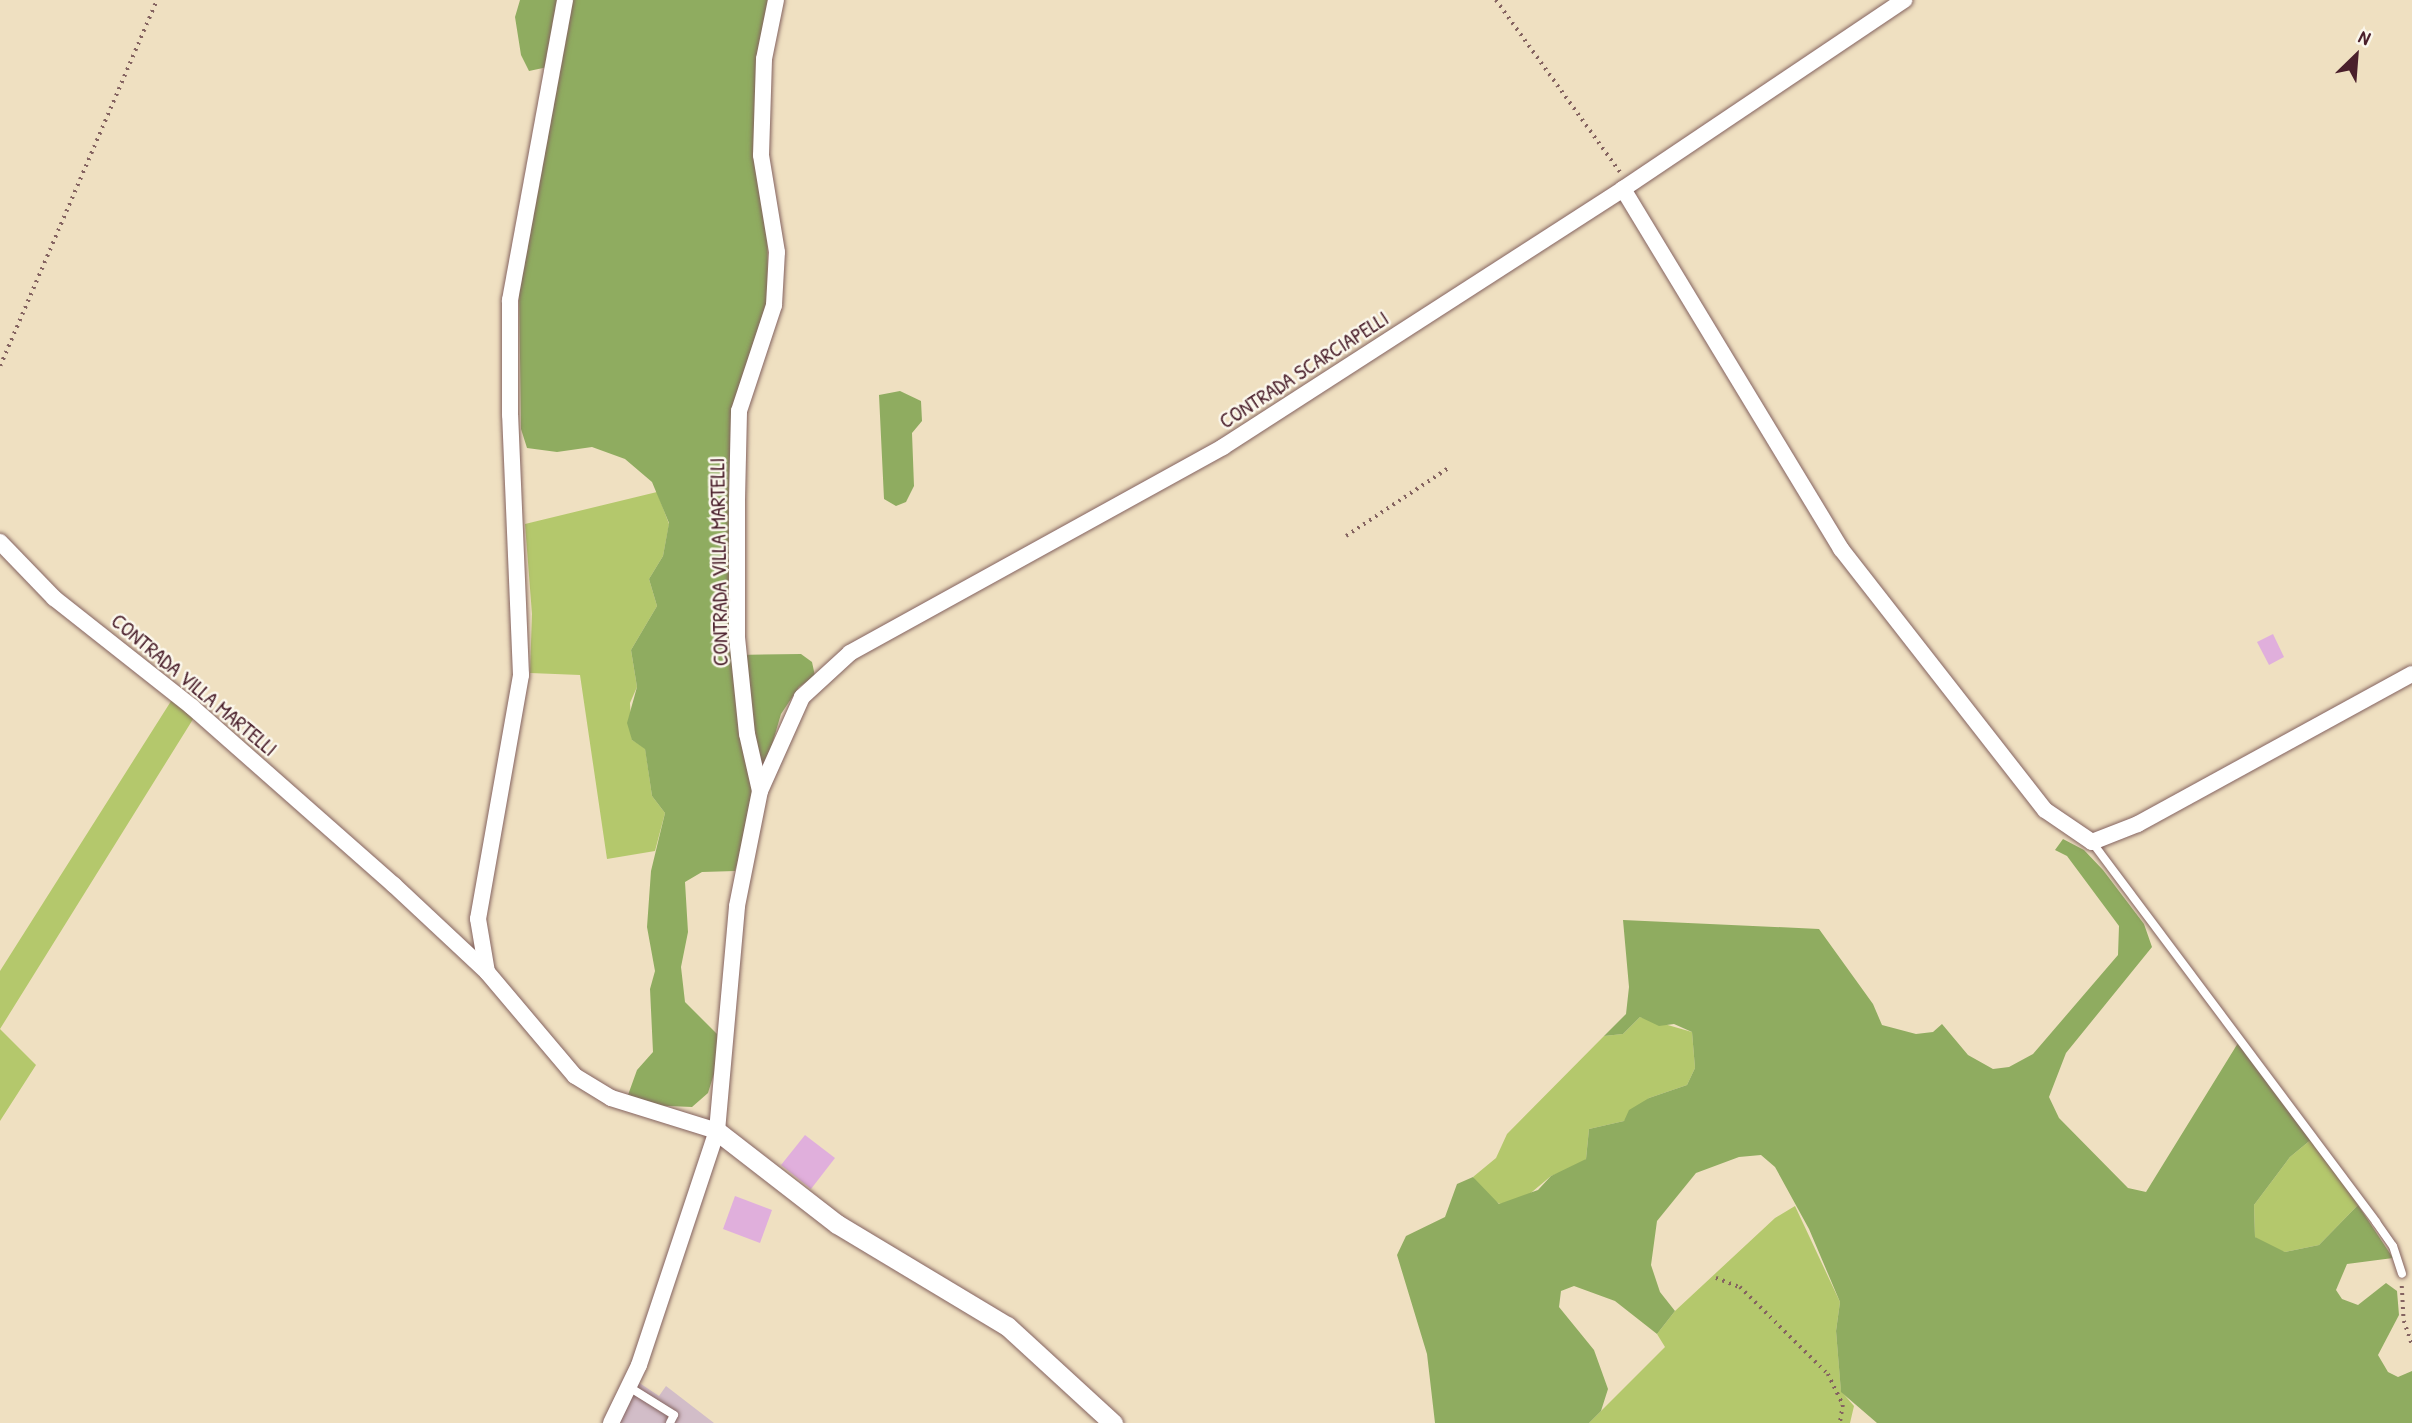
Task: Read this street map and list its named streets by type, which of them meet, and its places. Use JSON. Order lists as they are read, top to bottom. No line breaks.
{"streets":{"street":["CONTRADA SCARCIAPELLI","CONTRADA VILLA MARTELLI"]},"crossings":[["CONTRADA SCARCIAPELLI","CONTRADA VILLA MARTELLI"]],"north":"top right"}
